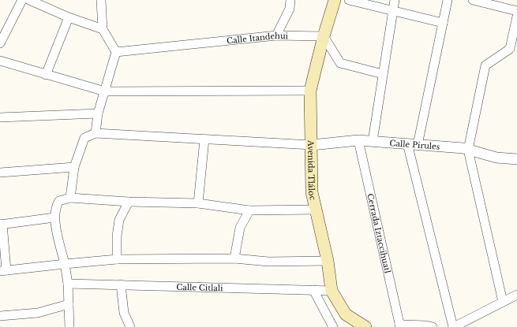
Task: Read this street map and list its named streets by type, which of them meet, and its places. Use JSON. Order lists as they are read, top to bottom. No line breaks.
{"streets":{"main road":["Avenida Tláloc"],"street":["Calle Itandehui","Calle Pirules","Cerrada Iztaccihuatl","Calle Citlali"]},"crossings":[["Calle Itandehui","Avenida Tláloc"],["Calle Pirules","Avenida Tláloc"],["Calle Pirules","Cerrada Iztaccihuatl"],["Avenida Tláloc","Calle Citlali"]]}
